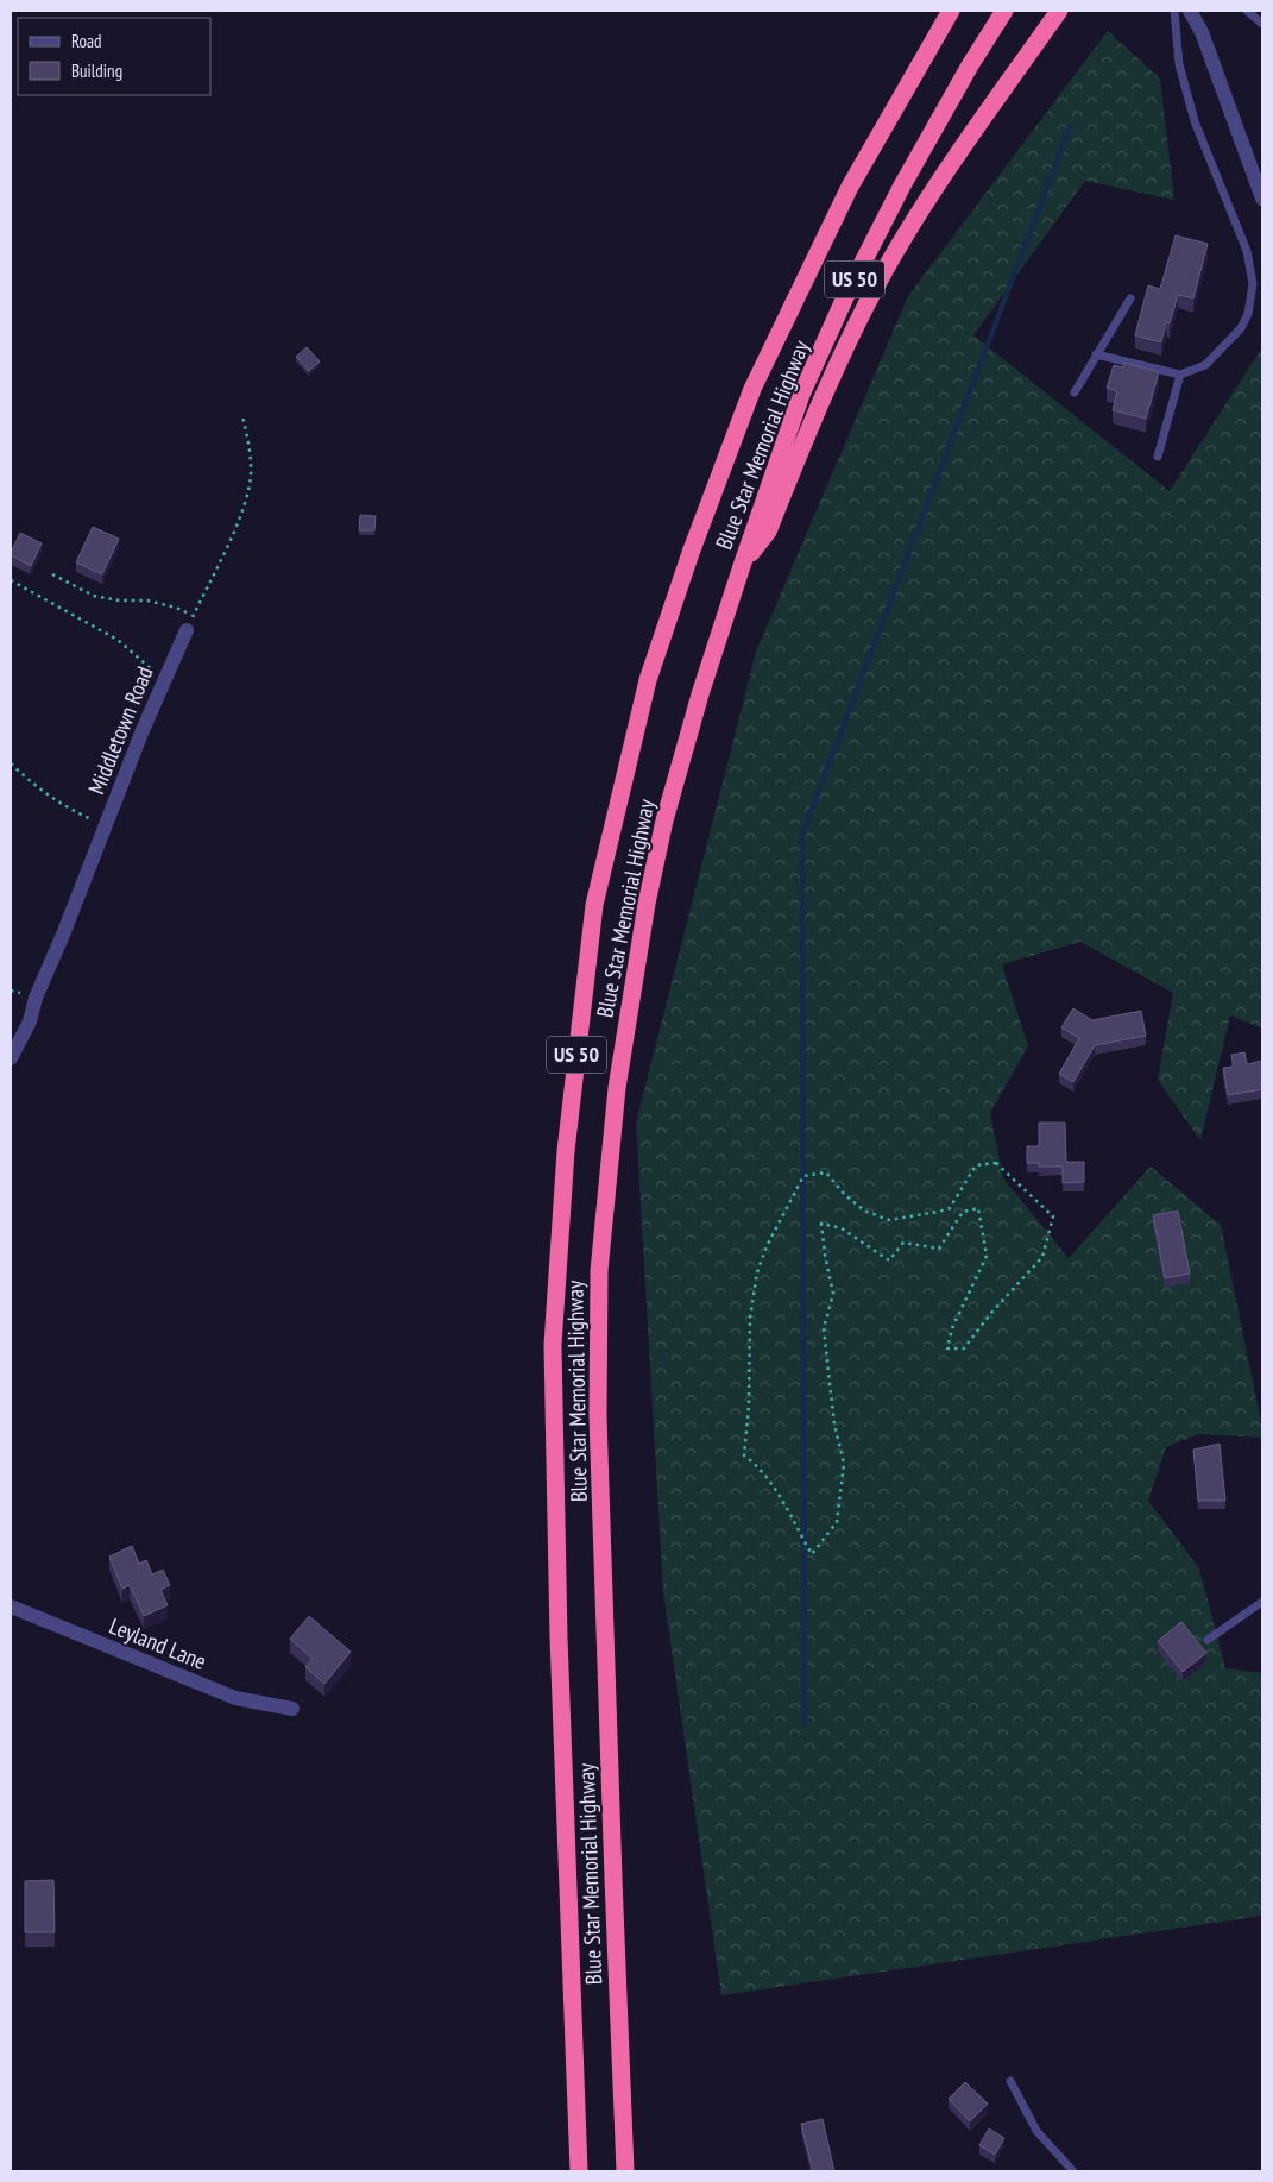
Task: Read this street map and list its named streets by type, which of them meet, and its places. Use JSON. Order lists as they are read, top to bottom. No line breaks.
{"streets":{"highway":["US 50","Blue Star Memorial Highway"],"street":["Middletown Road","Leyland Lane"]},"legend":["Road","Building"]}
